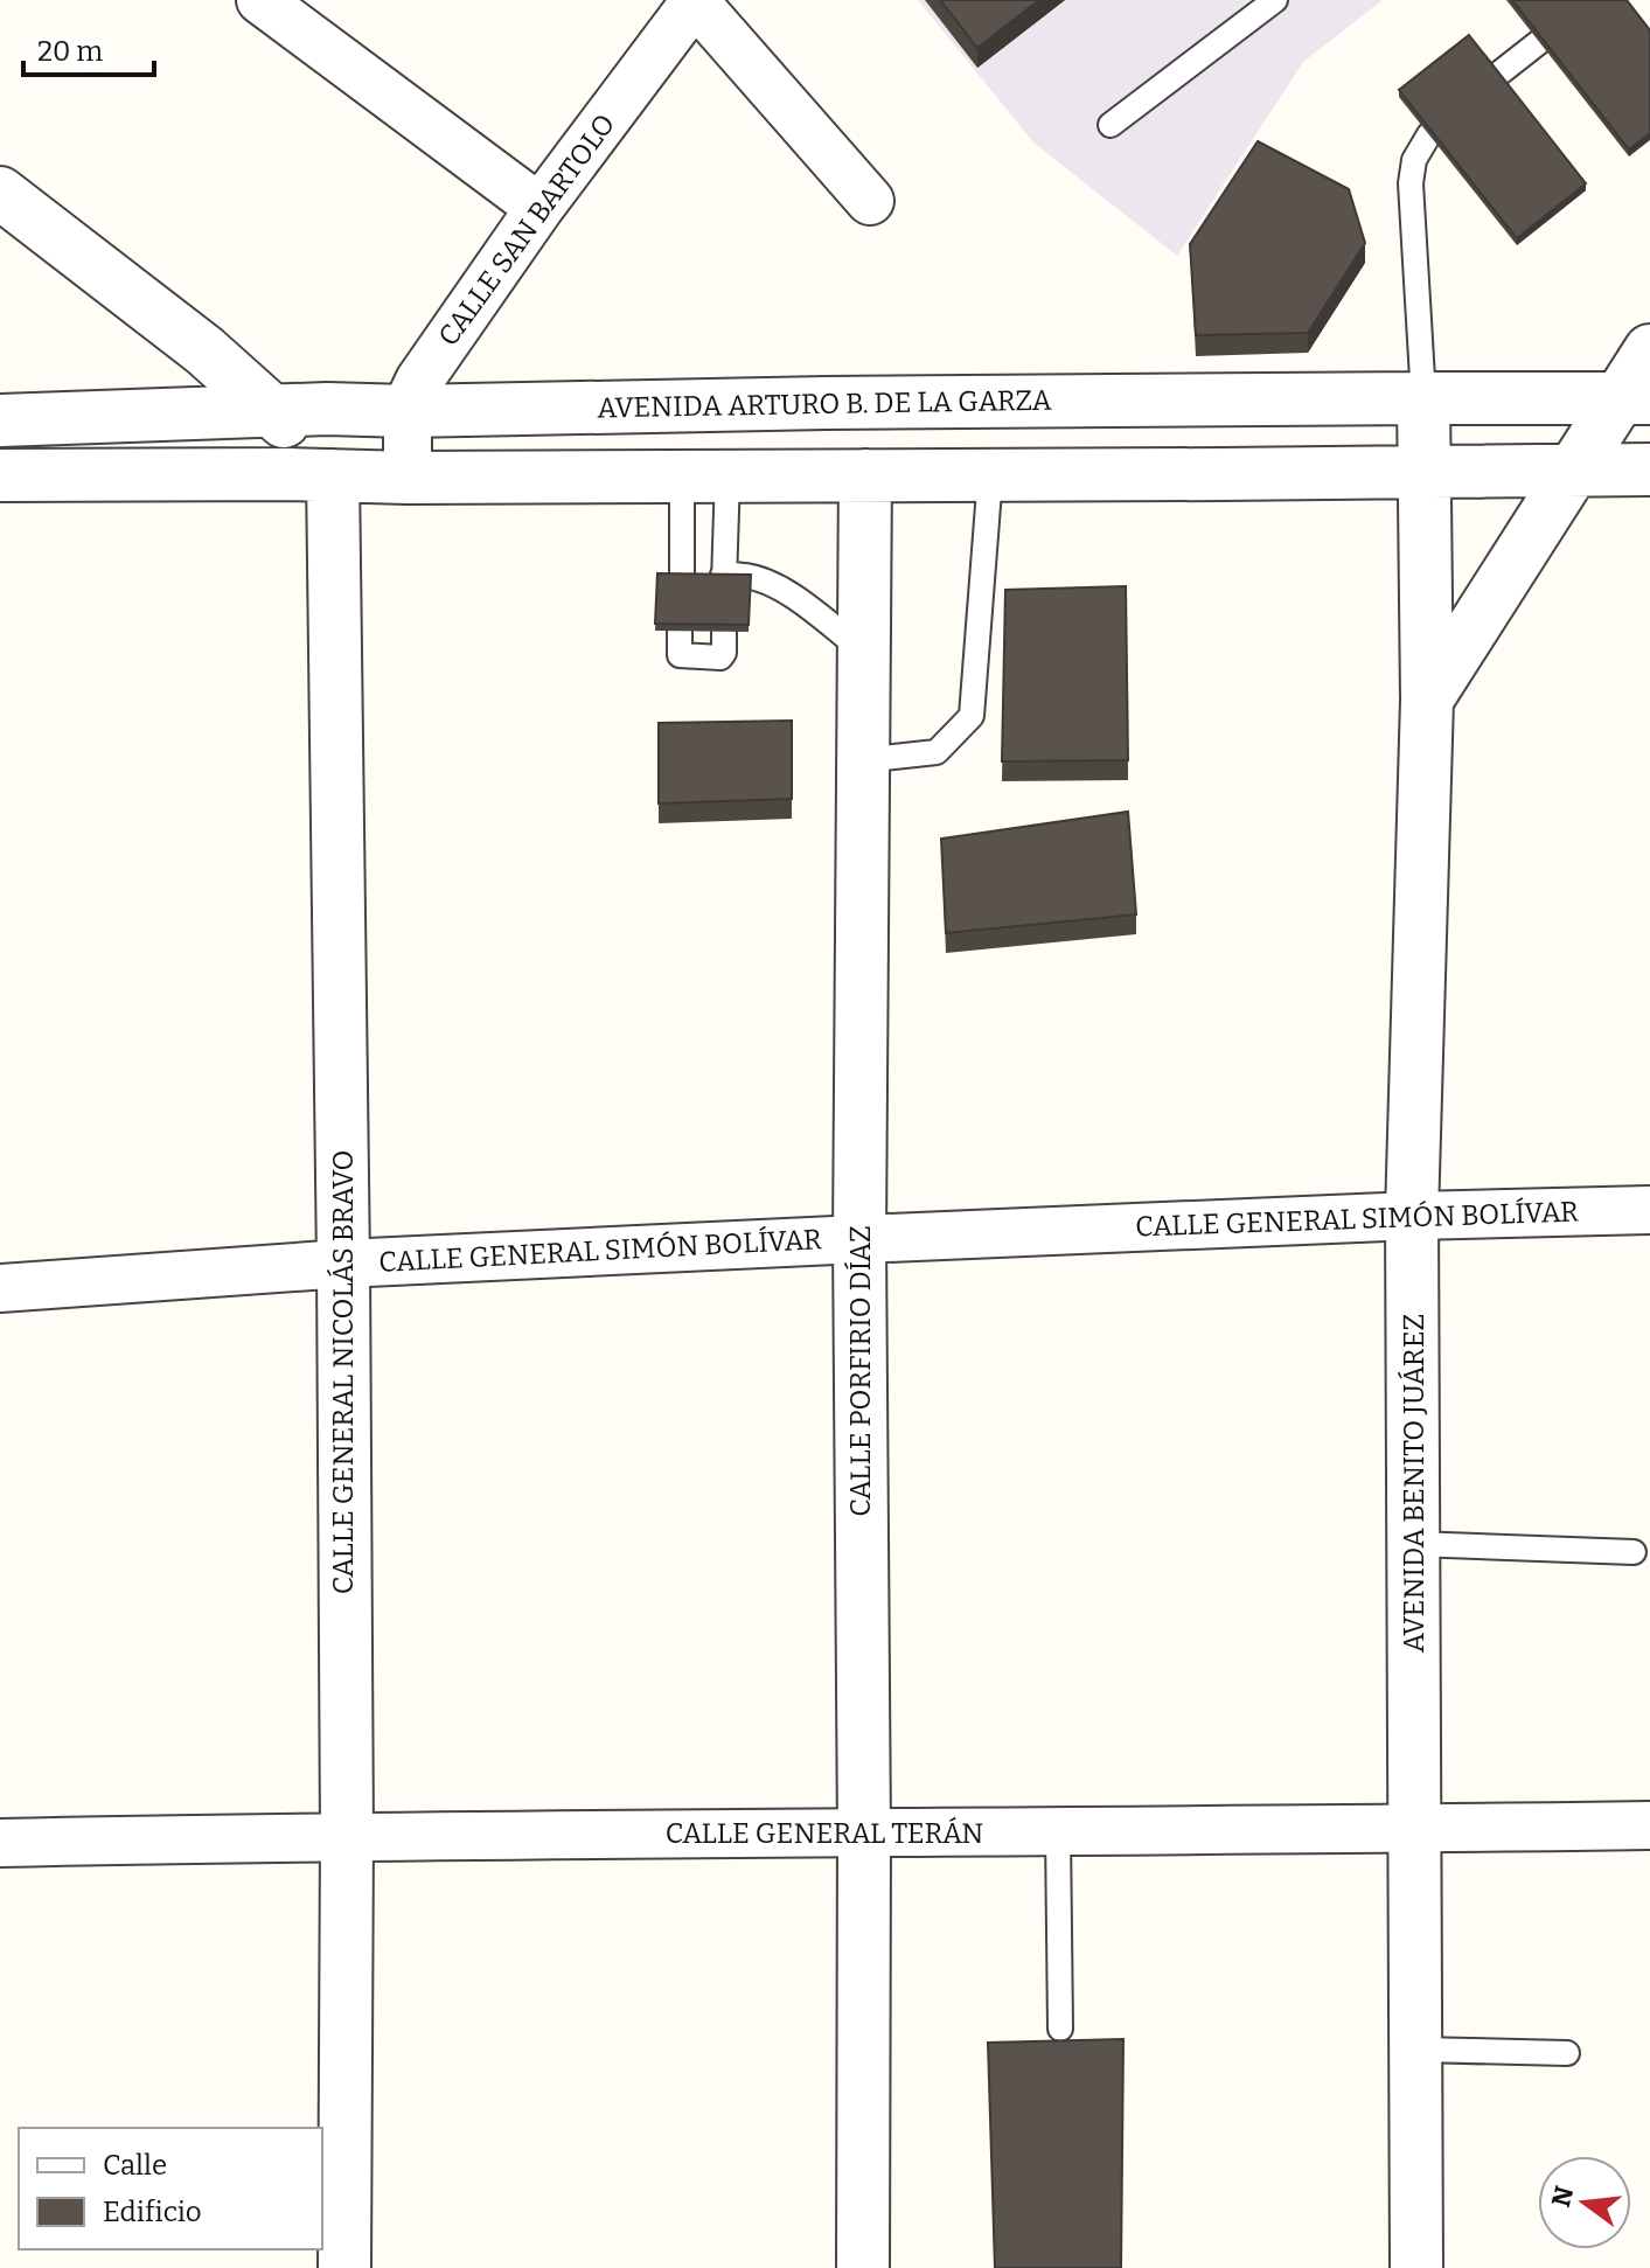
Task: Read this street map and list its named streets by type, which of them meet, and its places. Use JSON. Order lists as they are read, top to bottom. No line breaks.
{"streets":{"street":["CALLE SAN BARTOLO","AVENIDA ARTURO B. DE LA GARZA","CALLE GENERAL SIMÓN BOLÍVAR","CALLE PORFIRIO DÍAZ","CALLE GENERAL NICOLÁS BRAVO","AVENIDA BENITO JUÁREZ","CALLE GENERAL TERÁN"]},"crossings":[["CALLE SAN BARTOLO","AVENIDA ARTURO B. DE LA GARZA"],["AVENIDA ARTURO B. DE LA GARZA","AVENIDA BENITO JUÁREZ"],["CALLE GENERAL SIMÓN BOLÍVAR","CALLE PORFIRIO DÍAZ"],["CALLE GENERAL SIMÓN BOLÍVAR","CALLE GENERAL NICOLÁS BRAVO"],["CALLE GENERAL SIMÓN BOLÍVAR","AVENIDA BENITO JUÁREZ"],["CALLE PORFIRIO DÍAZ","CALLE GENERAL TERÁN"],["CALLE GENERAL NICOLÁS BRAVO","CALLE GENERAL TERÁN"],["AVENIDA BENITO JUÁREZ","CALLE GENERAL TERÁN"]],"legend":["Calle","Edificio"],"scale_bar":"20 m","north":"left"}
